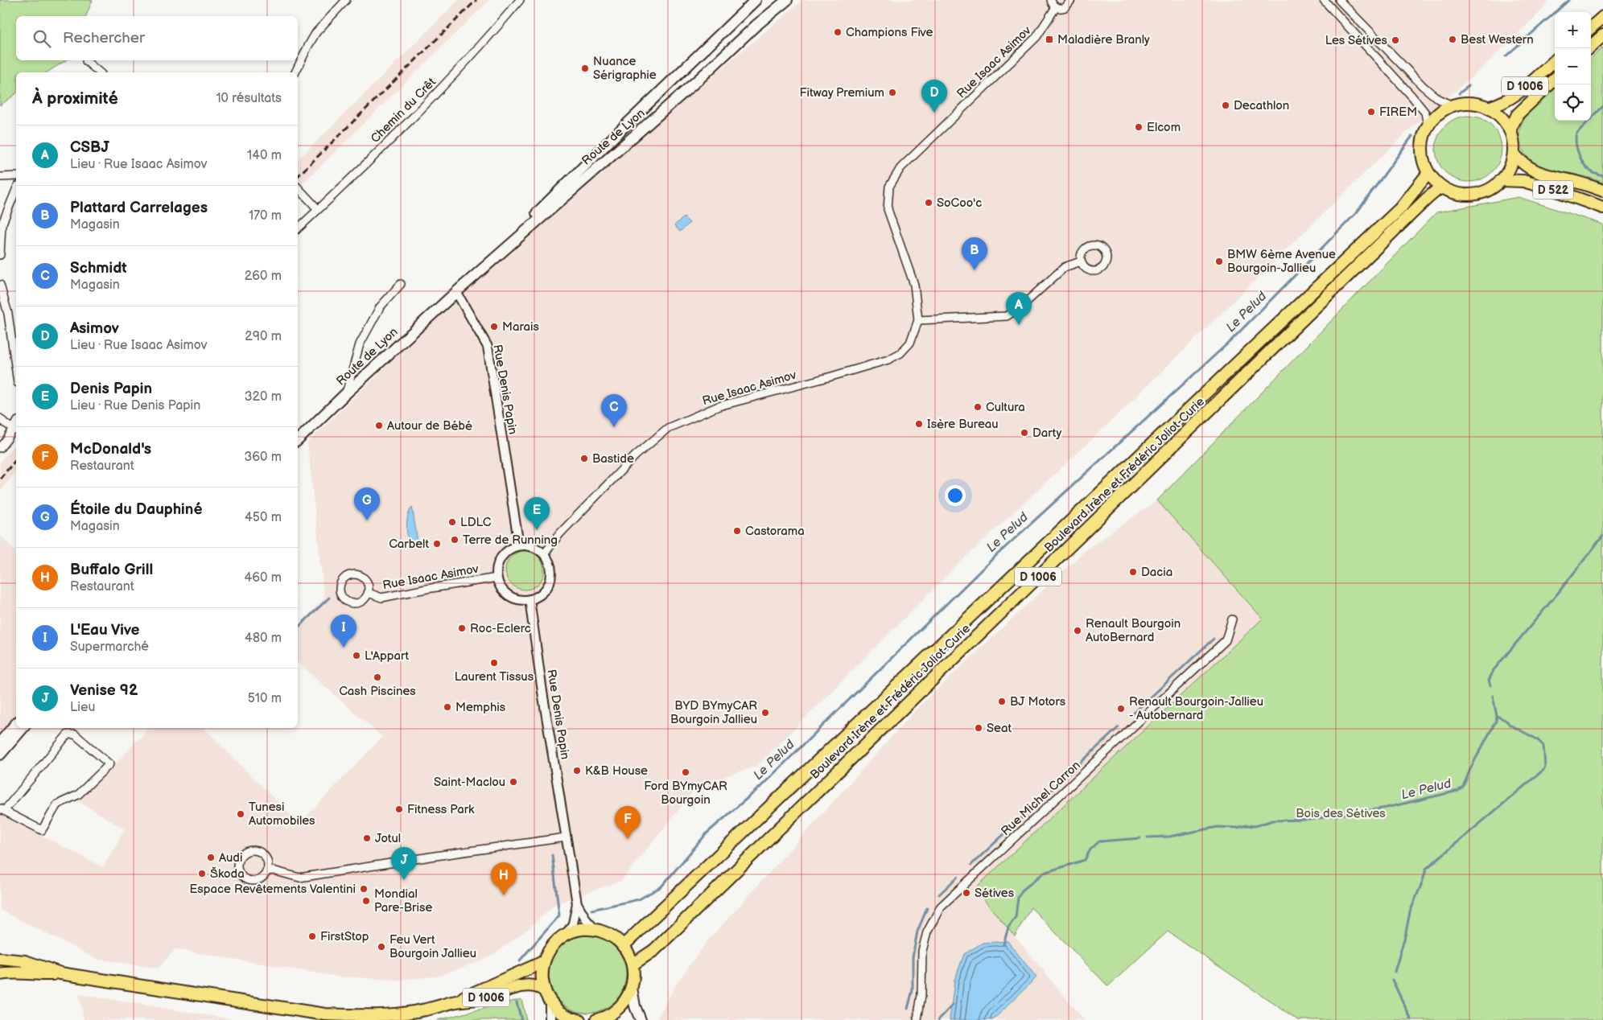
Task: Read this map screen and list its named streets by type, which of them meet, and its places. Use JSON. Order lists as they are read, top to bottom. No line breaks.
{"streets":{"main road":["D 1006","Route de Lyon","D 522","Boulevard Irène et Frédéric Joliot-Curie"],"street":["Rue Isaac Asimov","Chemin du Crêt","Rue Denis Papin","Rue Michel Carron"]},"crossings":[["Rue Isaac Asimov","Rue Denis Papin"],["D 1006","D 522"],["D 1006","Boulevard Irène et Frédéric Joliot-Curie"],["Route de Lyon","Rue Denis Papin"],["D 522","Boulevard Irène et Frédéric Joliot-Curie"]],"water":["Le Pelud"],"parks":["Bois des Sétives"],"places":{"other":["Champions Five","Best Western","Les Sétives","Nuance Sérigraphie","Fitway Premium","Decathlon","FIREM","Elcom","SoCoo'c","BMW 6ème Avenue Bourgoin-Jallieu","Marais","Cultura","Isère Bureau","Autour de Bébé","Darty","Bastide","LDLC","Castorama","Terre de Running","Carbelt","Dacia","Roc-Eclerc","Renault Bourgoin AutoBernard","L'Appart","Laurent Tissus","Cash Piscines","BJ Motors","Memphis","Renault Bourgoin-Jallieu - Autobernard","BYD BYmyCAR Bourgoin Jallieu","Seat","K&B House","Ford BYmyCAR Bourgoin","Saint-Maclou","Fitness Park","Tunesi Automobiles","Jotul","Audi","Škoda","Espace Revêtements Valentini","Sétives","Mondial Pare-Brise","FirstStop","Feu Vert Bourgoin Jallieu"],"transit":["Maladière Branly"]},"page":{"map_buttons":["+","−"],"search":"Rechercher","heading":["À proximité","10 résultats"],"pins":["D","B","A","C","G","E","I","F","J","H"],"list":[{"mark":"A","name":"CSBJ","note":"Lieu · Rue Isaac Asimov","value":"140 m"},{"mark":"B","name":"Plattard Carrelages","note":"Magasin","value":"170 m"},{"mark":"C","name":"Schmidt","note":"Magasin","value":"260 m"},{"mark":"D","name":"Asimov","note":"Lieu · Rue Isaac Asimov","value":"290 m"},{"mark":"E","name":"Denis Papin","note":"Lieu · Rue Denis Papin","value":"320 m"},{"mark":"F","name":"McDonald's","note":"Restaurant","value":"360 m"},{"mark":"G","name":"Étoile du Dauphiné","note":"Magasin","value":"450 m"},{"mark":"H","name":"Buffalo Grill","note":"Restaurant","value":"460 m"},{"mark":"I","name":"L'Eau Vive","note":"Supermarché","value":"480 m"},{"mark":"J","name":"Venise 92","note":"Lieu","value":"510 m"}]}}
